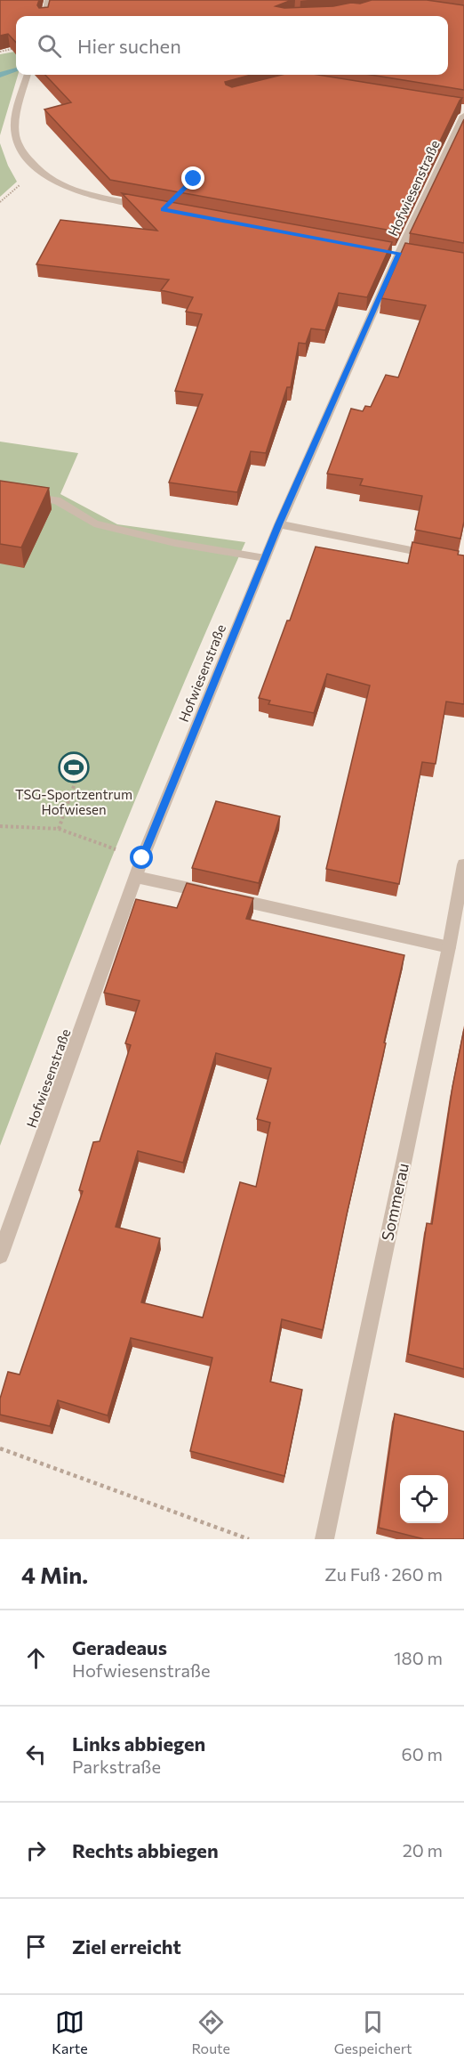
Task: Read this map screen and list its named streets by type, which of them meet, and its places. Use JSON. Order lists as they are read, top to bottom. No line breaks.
{"streets":{"street":["Hofwiesenstraße","Sommerau"]},"places":{"sports":["TSG-Sportzentrum Hofwiesen"]},"page":{"search":"Hier suchen","heading":["4 Min.","Zu Fuß · 260 m"],"list":[["Geradeaus","Hofwiesenstraße","180 m"],["Links abbiegen","Parkstraße","60 m"],["Rechts abbiegen","20 m"],"Ziel erreicht"],"nav":["Karte","Route","Gespeichert"]}}
